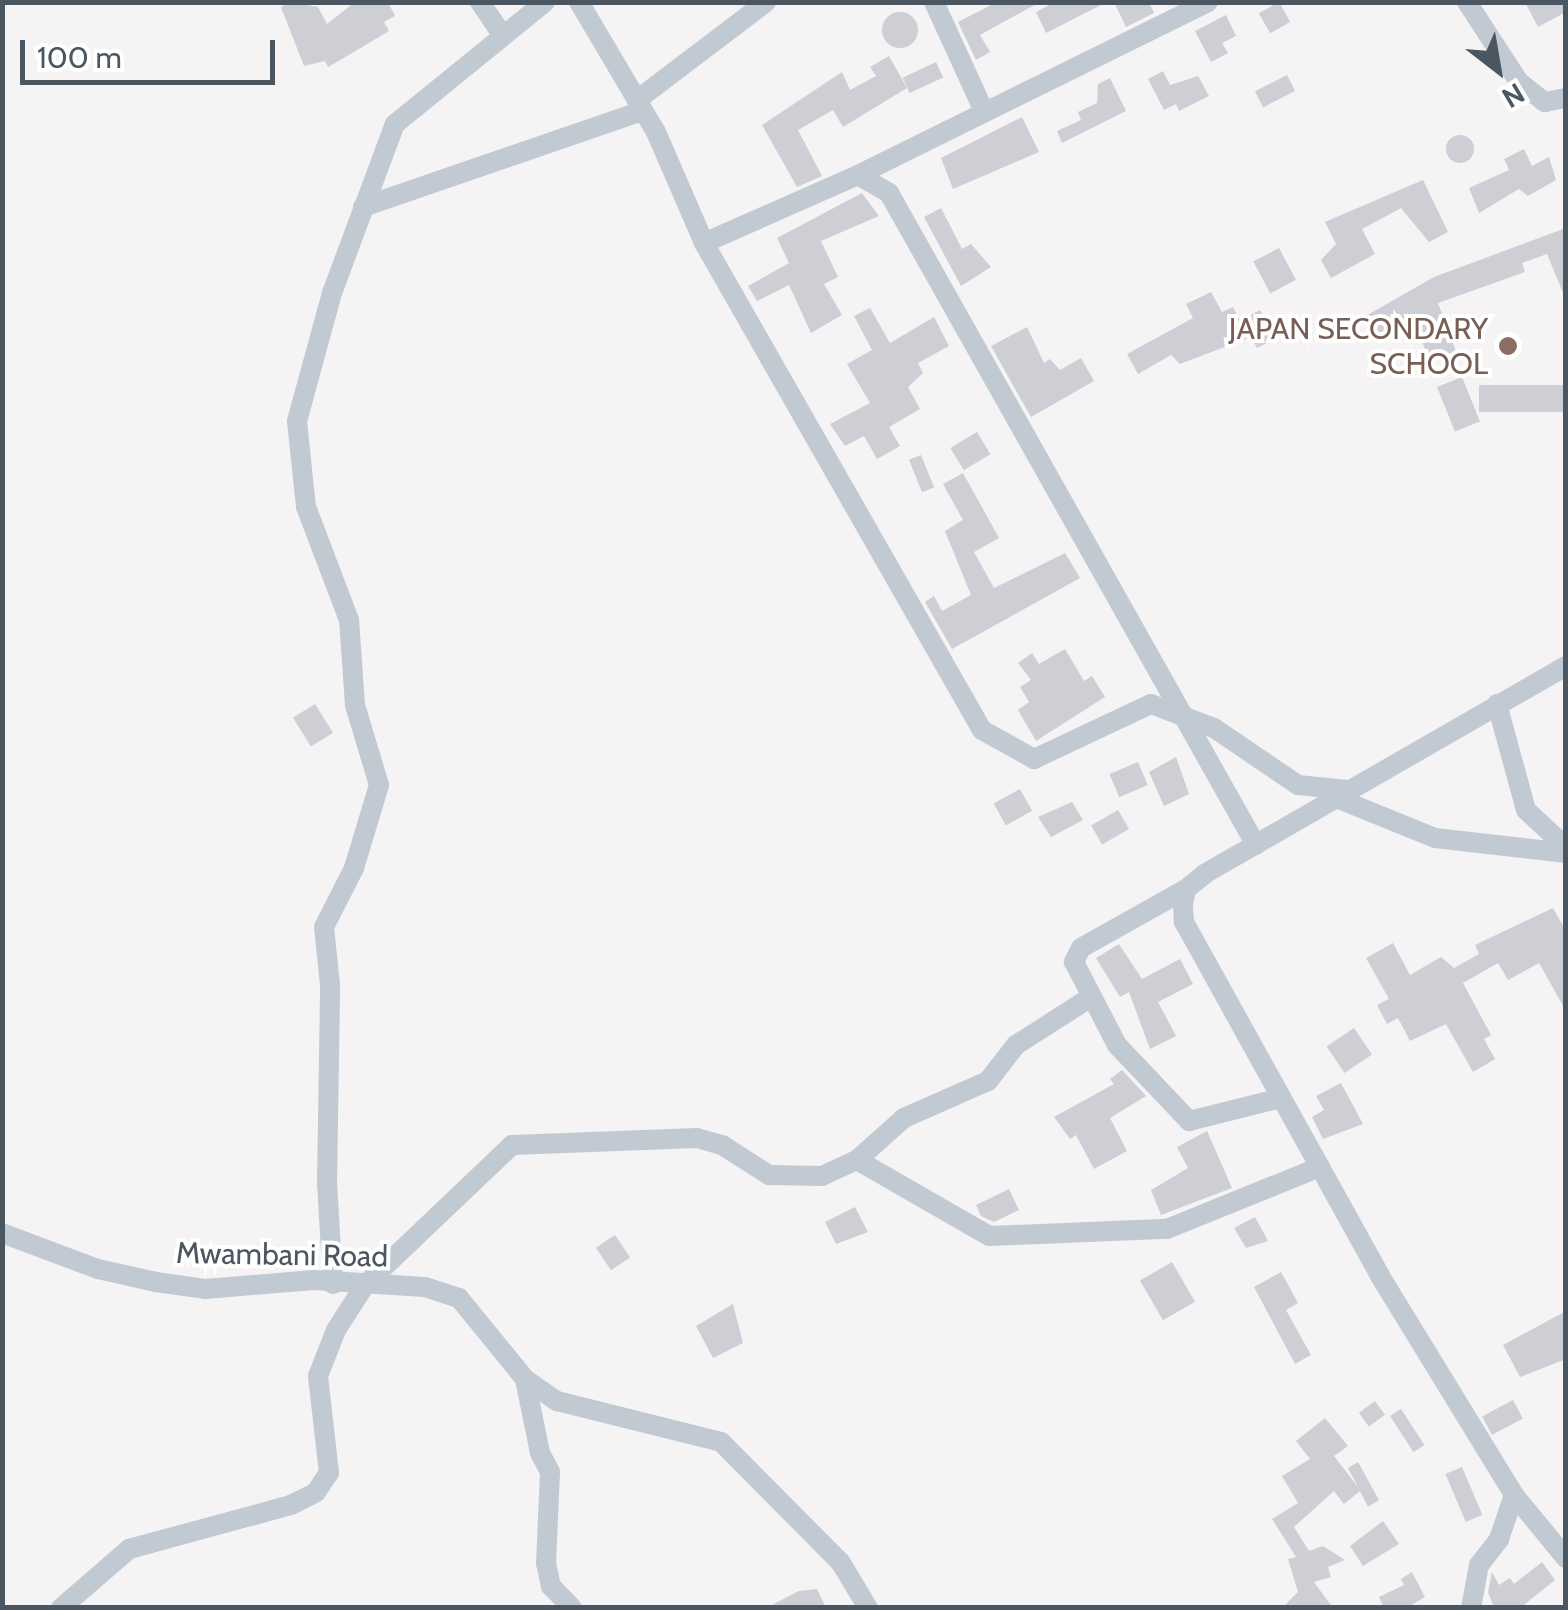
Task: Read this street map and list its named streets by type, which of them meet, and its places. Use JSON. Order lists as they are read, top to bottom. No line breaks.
{"streets":{"street":["Mwambani Road"]},"places":["JAPAN SECONDARY SCHOOL"],"scale_bar":"100 m","north":"bottom right"}
